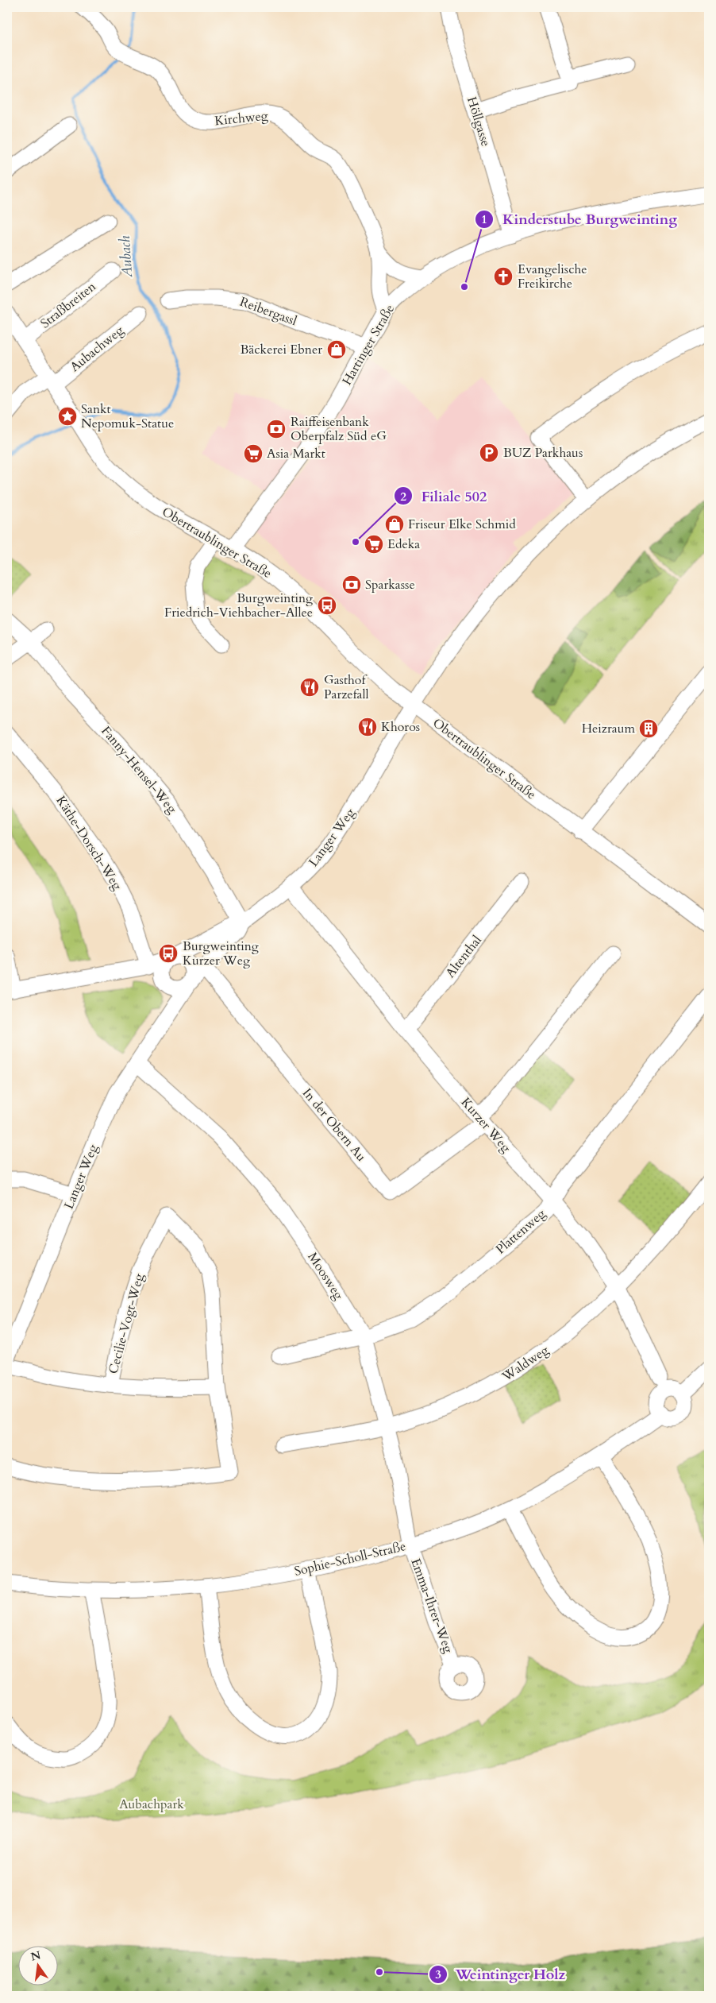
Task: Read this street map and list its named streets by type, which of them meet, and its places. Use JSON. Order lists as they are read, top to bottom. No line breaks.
{"streets":{"street":["Kirchweg","Höllgasse","Straßbreiten","Reibergassl","Hartinger Straße","Aubachweg","Obertraublinger Straße","Fanny-Hensel-Weg","Langer Weg","Käthe-Dorsch-Weg","Altenthal","In der Obern Au","Kurzer Weg","Plattenweg","Moosweg","Cecilie-Vogt-Weg","Waldweg","Sophie-Scholl-Straße","Emma-Ihrer-Weg"]},"crossings":[["Kirchweg","Hartinger Straße"],["Höllgasse","Hartinger Straße"],["Straßbreiten","Obertraublinger Straße"],["Reibergassl","Hartinger Straße"],["Hartinger Straße","Obertraublinger Straße"],["Aubachweg","Obertraublinger Straße"],["Obertraublinger Straße","Langer Weg"],["Fanny-Hensel-Weg","Langer Weg"],["Langer Weg","In der Obern Au"],["Langer Weg","Kurzer Weg"],["Langer Weg","Moosweg"],["Altenthal","Kurzer Weg"],["In der Obern Au","Kurzer Weg"],["Kurzer Weg","Plattenweg"],["Kurzer Weg","Waldweg"],["Plattenweg","Moosweg"],["Moosweg","Waldweg"],["Moosweg","Sophie-Scholl-Straße"],["Moosweg","Emma-Ihrer-Weg"],["Sophie-Scholl-Straße","Emma-Ihrer-Weg"]],"water":["Aubach"],"parks":["Aubachpark"],"places":{"church":["Evangelische Freikirche"],"other":["Kinderstube Burgweinting","Filiale 502","Weintinger Holz"],"shop":["Bäckerei Ebner","Friseur Elke Schmid"],"place":["Sankt Nepomuk-Statue"],"bank":["Raiffeisenbank Oberpfalz Süd eG","Sparkasse"],"parking":["BUZ Parkhaus"],"supermarket":["Asia Markt","Edeka"],"bus stop":["Burgweinting Friedrich-Viehbacher-Allee","Burgweinting Kurzer Weg"],"restaurant":["Gasthof Parzefall","Khoros"],"building":["Heizraum"]},"north":"top"}
